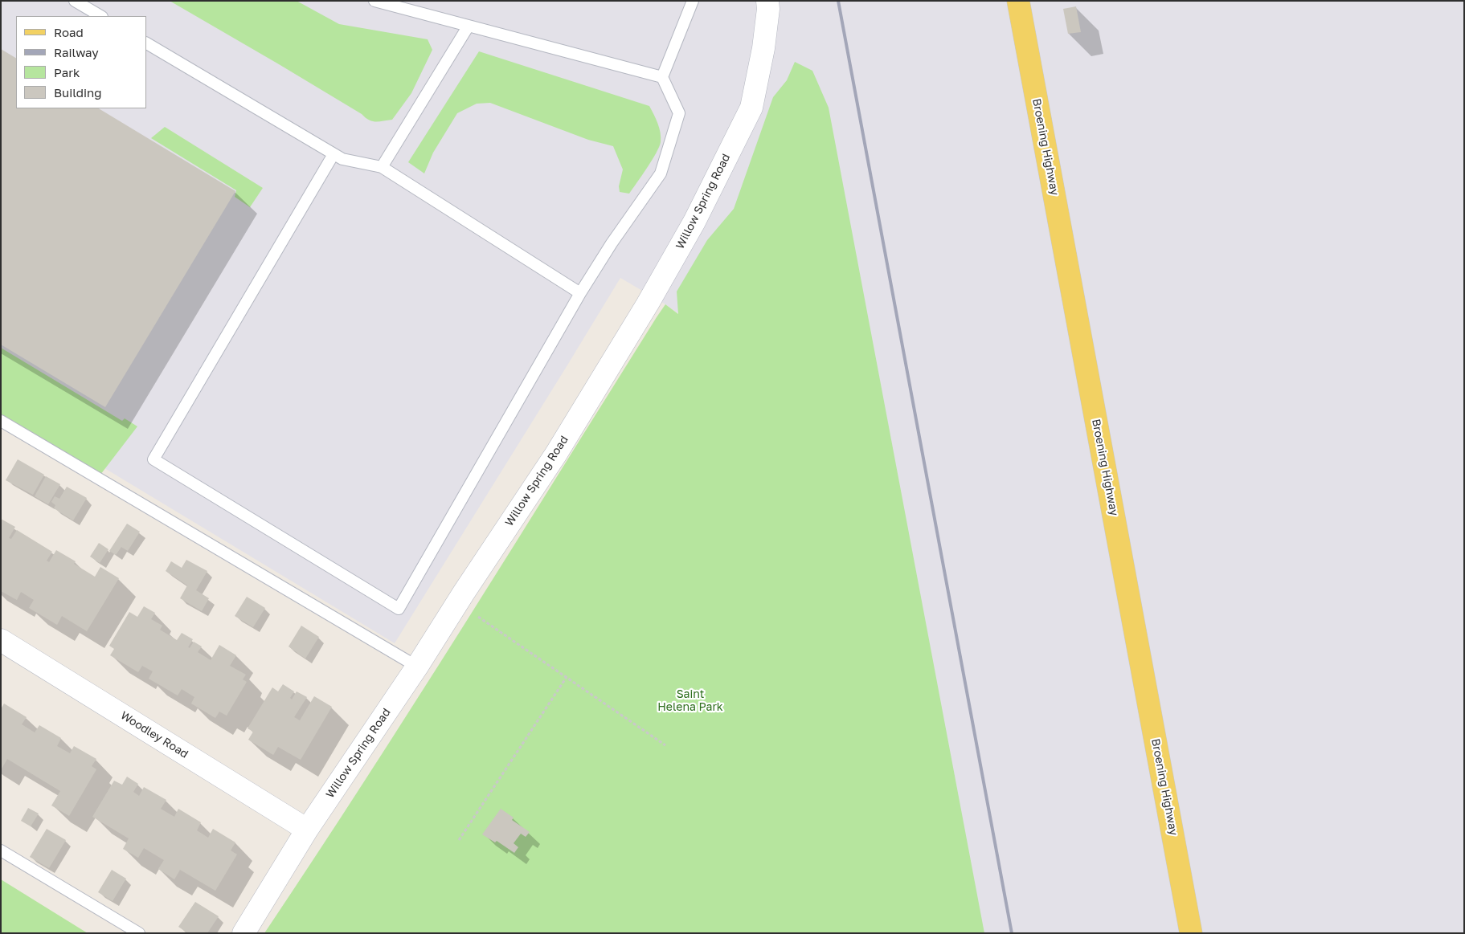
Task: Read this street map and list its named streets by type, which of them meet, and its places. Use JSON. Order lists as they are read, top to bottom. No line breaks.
{"streets":{"main road":["Broening Highway"],"street":["Willow Spring Road","Woodley Road"]},"crossings":[["Willow Spring Road","Woodley Road"]],"parks":["Saint Helena Park"],"legend":["Road","Railway","Park","Building"]}
